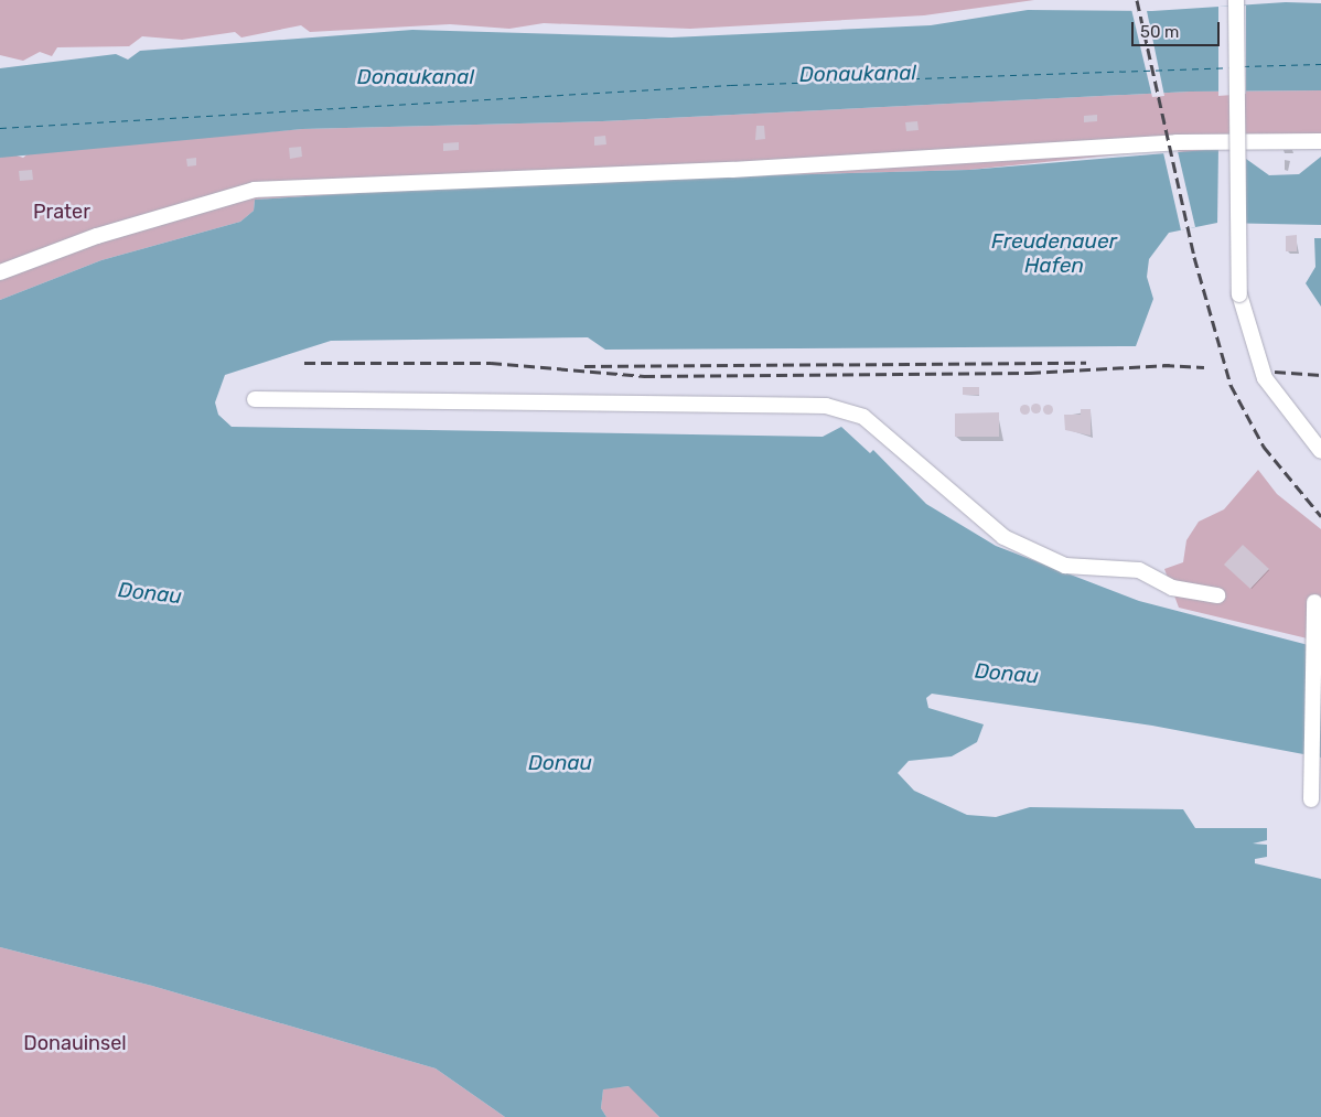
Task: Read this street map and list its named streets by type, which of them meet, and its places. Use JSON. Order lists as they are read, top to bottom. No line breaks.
{"water":["Donaukanal","Freudenauer Hafen","Donau"],"parks":["Prater","Donauinsel"],"scale_bar":"50 m"}
